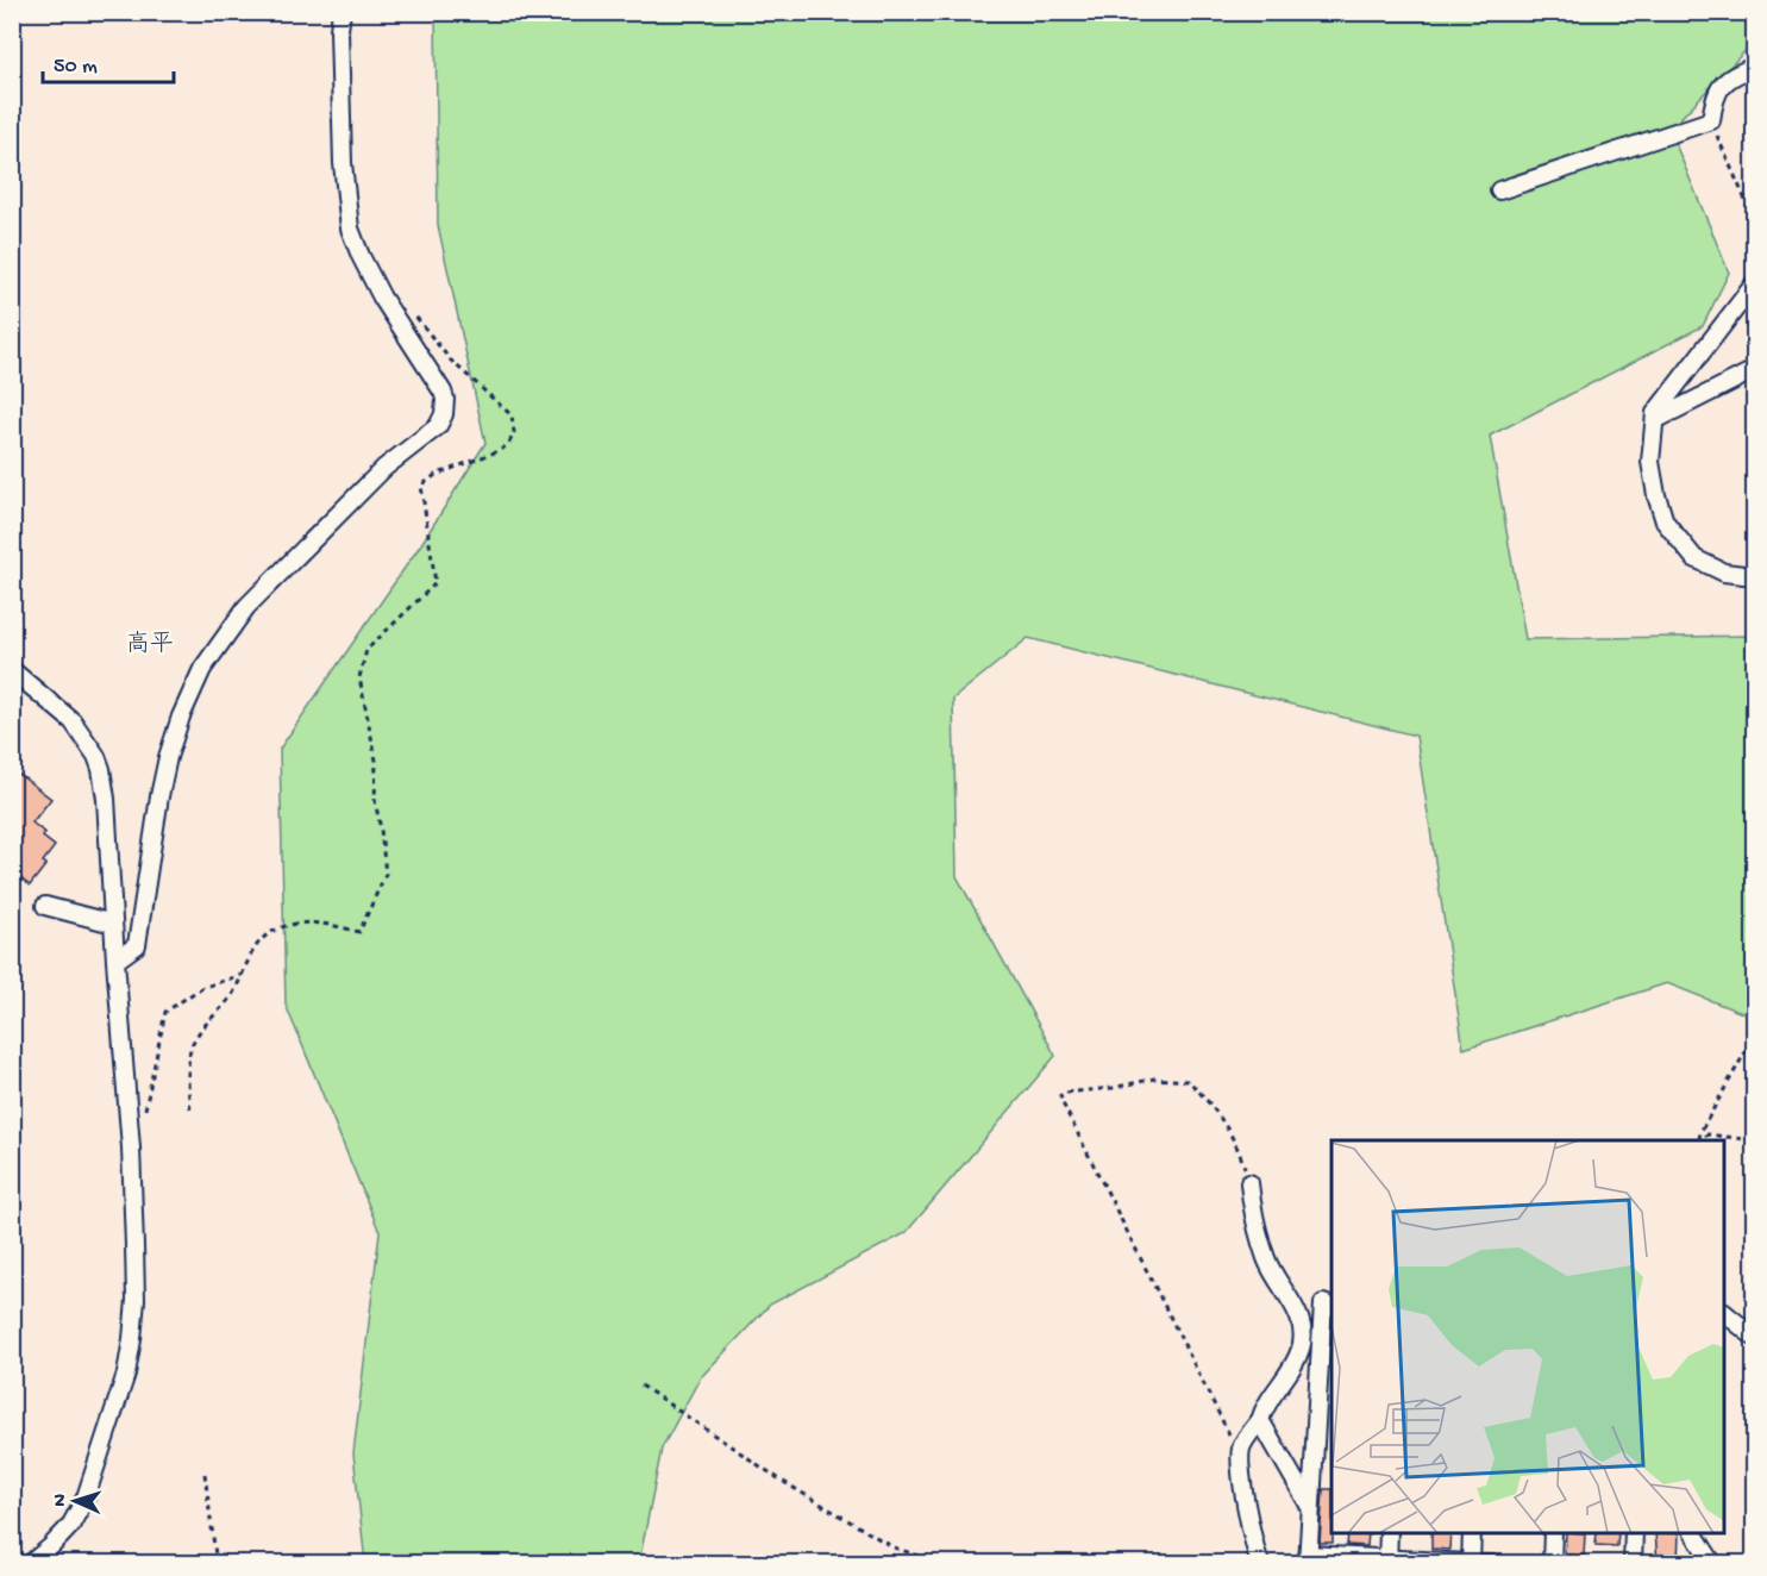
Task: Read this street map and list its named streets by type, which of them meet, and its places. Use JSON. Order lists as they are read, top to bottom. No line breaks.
{"districts":["高平"],"scale_bar":"50 m","north":"left"}
